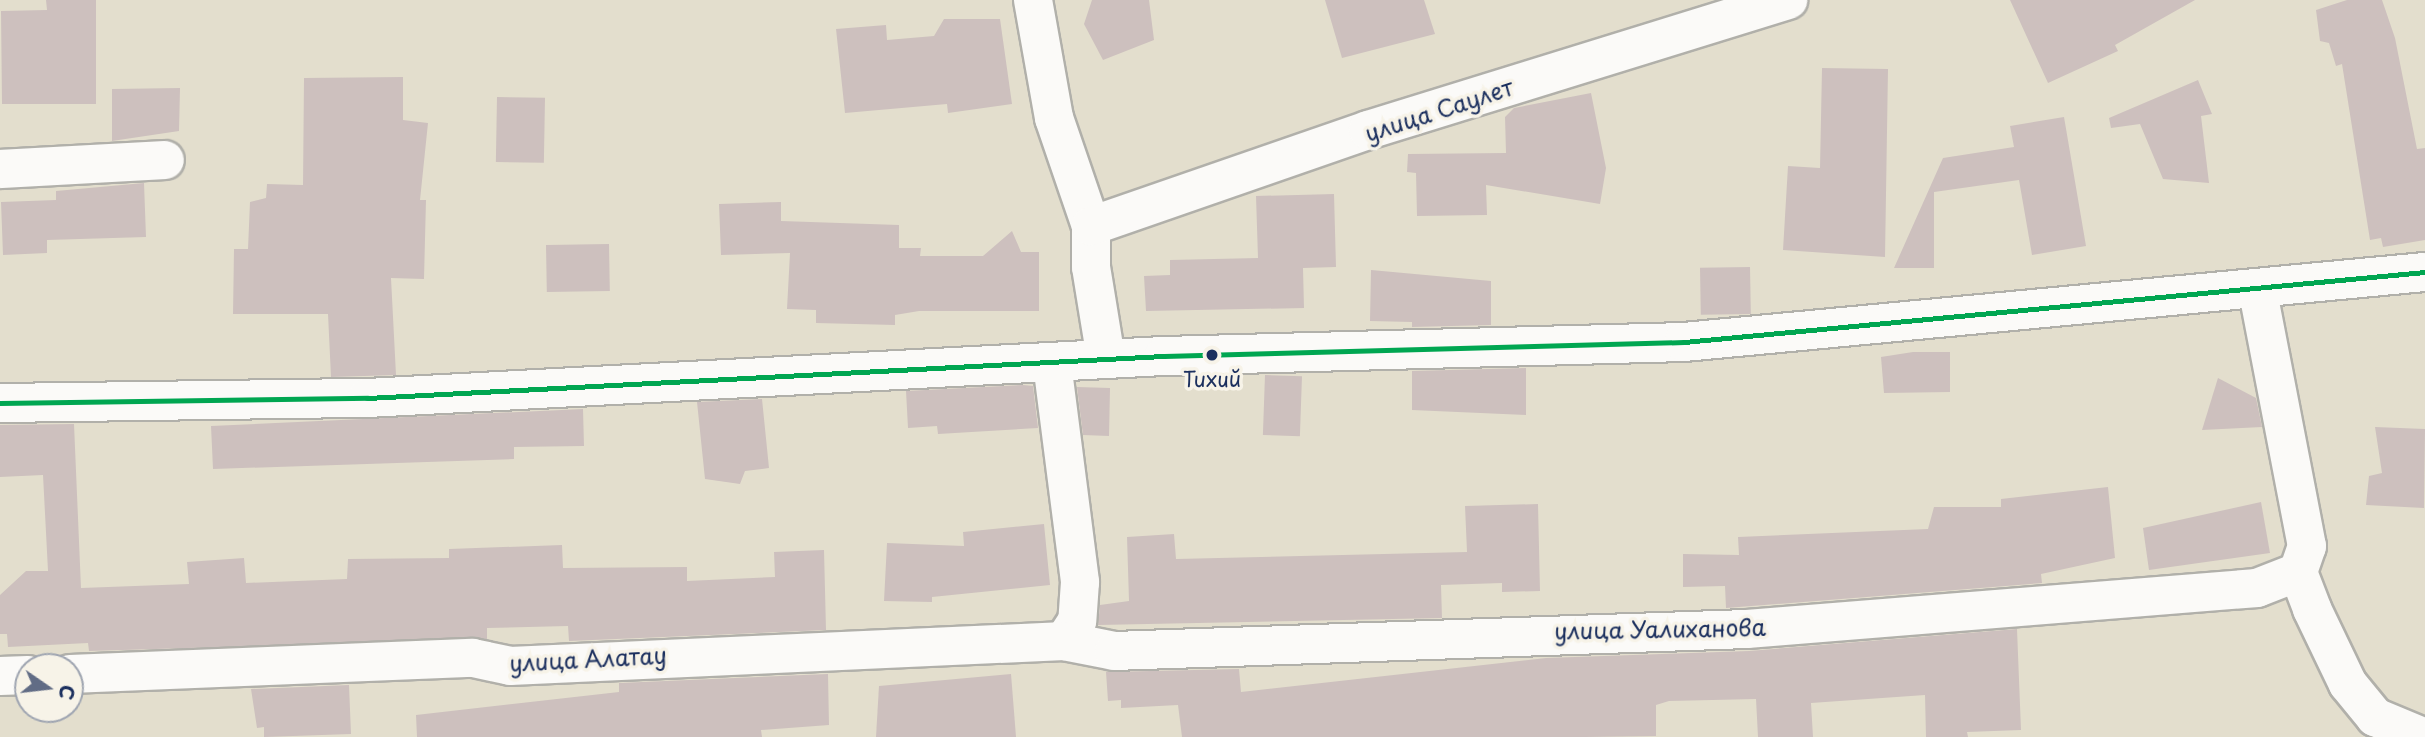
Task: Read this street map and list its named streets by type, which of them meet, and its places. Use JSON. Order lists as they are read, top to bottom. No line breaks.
{"streets":{"street":["улица Саулет","улица Уалиханова","улица Алатау"]},"crossings":[["улица Уалиханова","улица Алатау"]],"places":["Тихий"],"north":"right"}
